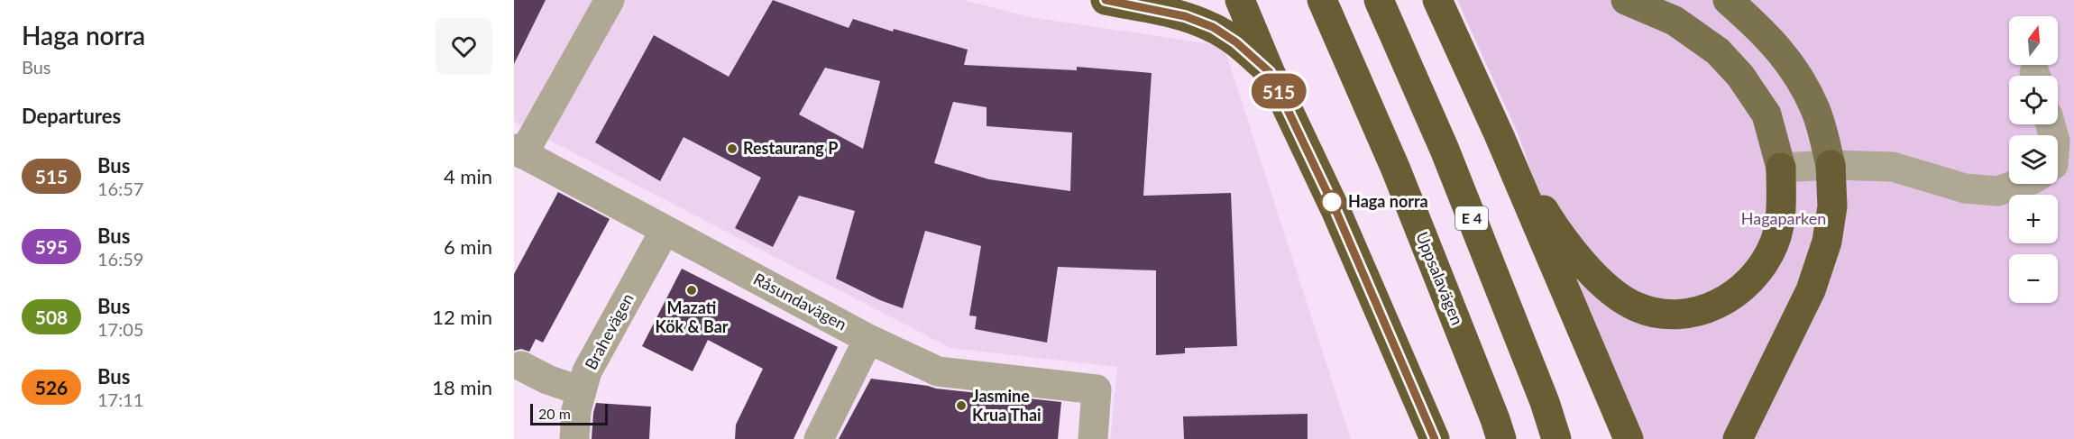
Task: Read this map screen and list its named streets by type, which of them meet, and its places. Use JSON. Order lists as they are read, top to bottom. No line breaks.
{"streets":{"highway":["E 4","Uppsalavägen"],"street":["Råsundavägen","Brahevägen"]},"crossings":[["Råsundavägen","Brahevägen"]],"parks":["Hagaparken"],"places":["Restaurang P","Haga norra","Mazati Kök & Bar","Jasmine Krua Thai"],"lines":["bus line 515"],"scale_bar":"20 m","north":"top","page":{"heading":[["Haga norra","Bus"],"Departures"],"on_map":"515","map_buttons":["+","−"],"list":[{"mark":"515","name":"Bus","note":"16:57","value":"4 min"},{"mark":"595","name":"Bus","note":"16:59","value":"6 min"},{"mark":"508","name":"Bus","note":"17:05","value":"12 min"},{"mark":"526","name":"Bus","note":"17:11","value":"18 min"}],"scale":"20 m"}}
